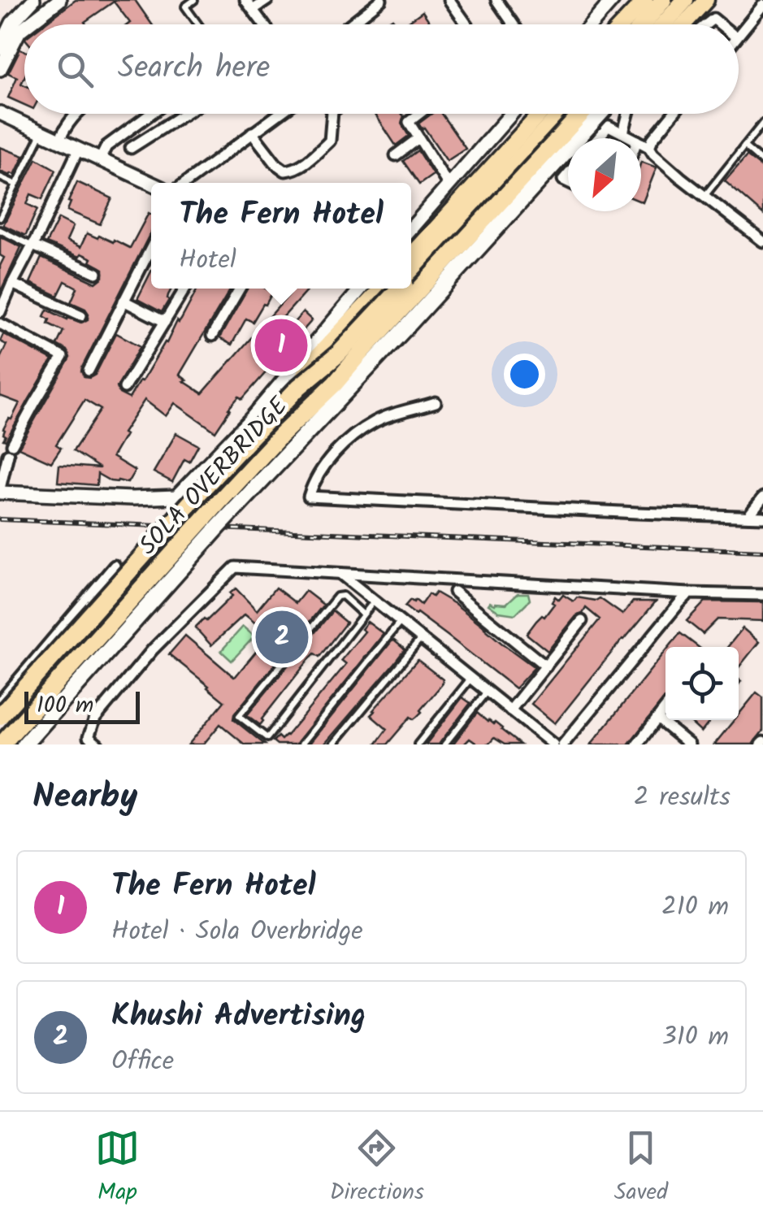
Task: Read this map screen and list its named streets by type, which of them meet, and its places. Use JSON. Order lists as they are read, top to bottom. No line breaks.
{"streets":{"highway":["SOLA OVERBRIDGE"]},"scale_bar":"100 m","north":"bottom left","page":{"search":"Search here","popup":["The Fern Hotel","Hotel"],"pins":["1","2"],"scale":"100 m","heading":["Nearby","2 results"],"list":[{"mark":"1","name":"The Fern Hotel","note":"Hotel · Sola Overbridge","value":"210 m"},{"mark":"2","name":"Khushi Advertising","note":"Office","value":"310 m"}],"nav":["Map","Directions","Saved"]}}
